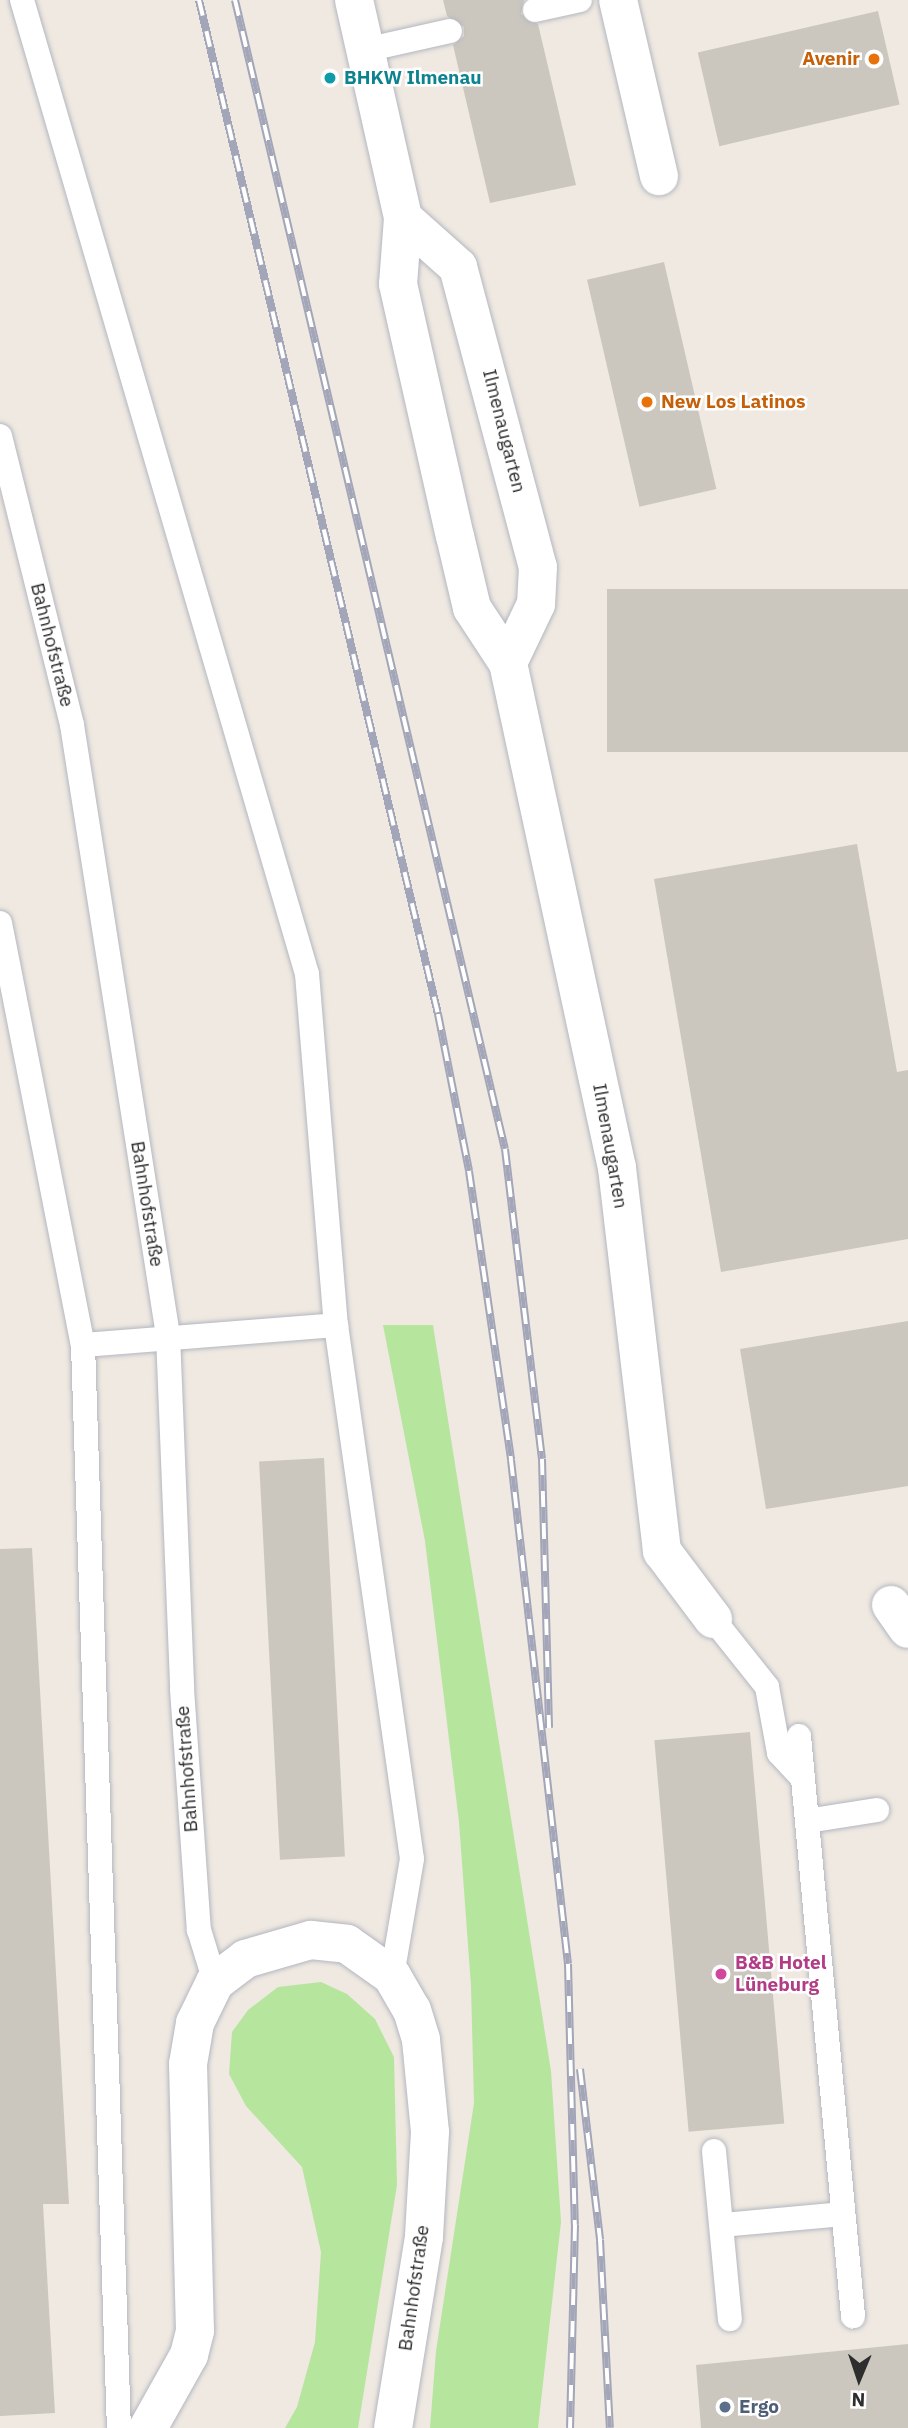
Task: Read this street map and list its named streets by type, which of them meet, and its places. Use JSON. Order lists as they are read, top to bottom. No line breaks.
{"streets":{"street":["Ilmenaugarten","Bahnhofstraße"]},"places":["Avenir","BHKW Ilmenau","New Los Latinos","B&B Hotel Lüneburg","Ergo"],"north":"bottom"}
